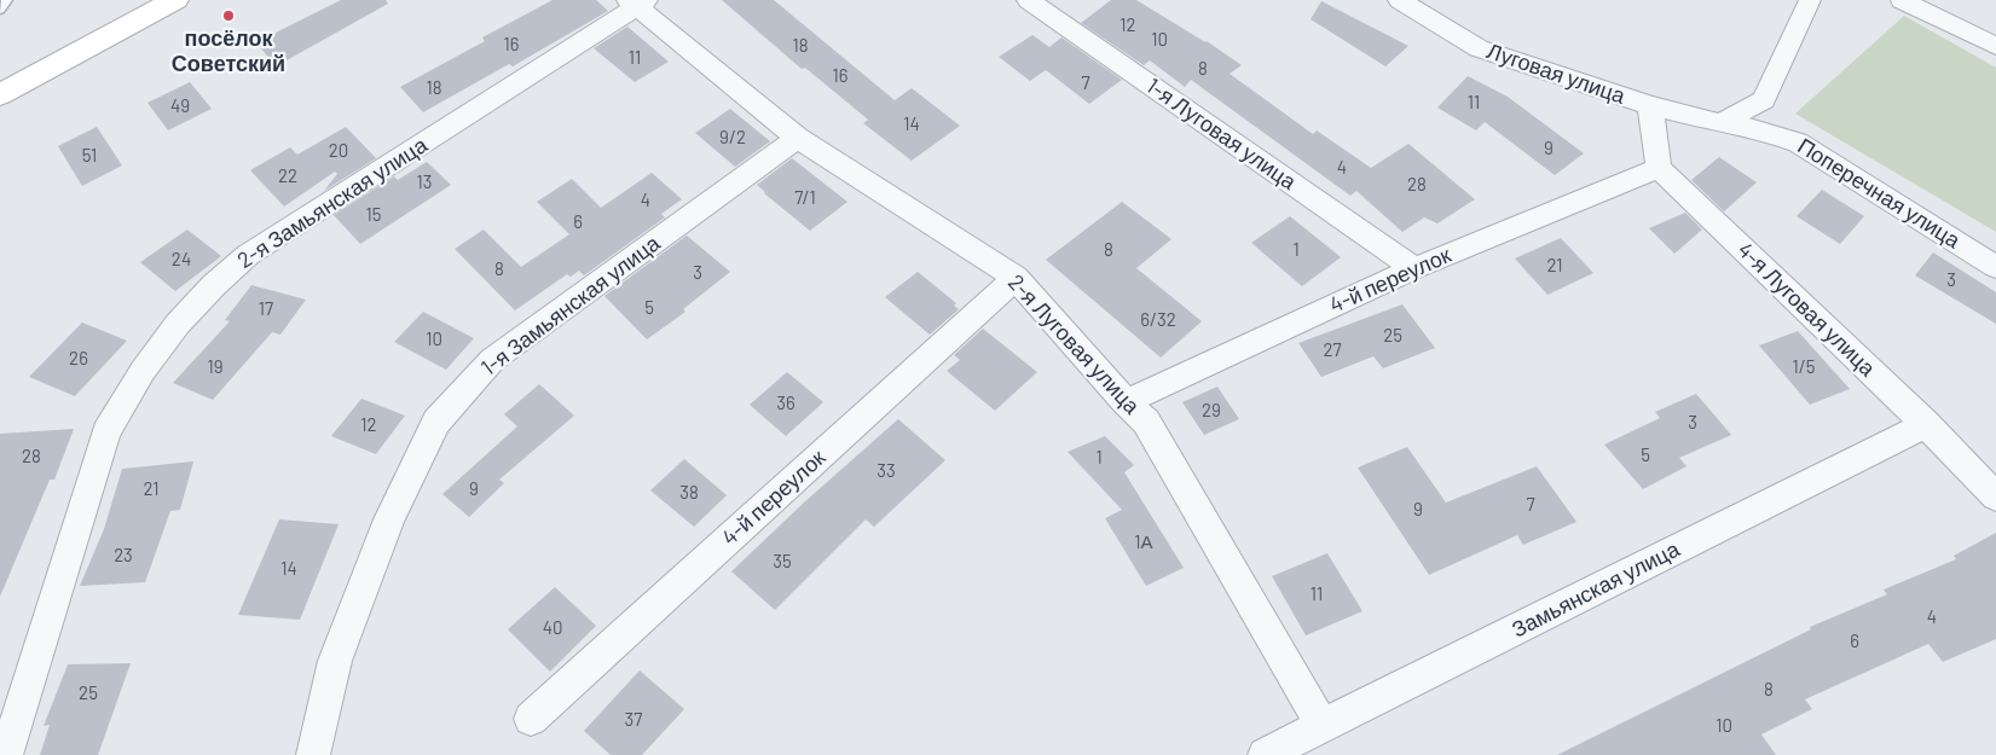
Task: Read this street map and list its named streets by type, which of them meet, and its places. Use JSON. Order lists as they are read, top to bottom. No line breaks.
{"streets":{"street":["Луговая улица","1-я Луговая улица","Поперечная улица","2-я Замьянская улица","4-й переулок","1-я Замьянская улица","4-я Луговая улица","2-я Луговая улица","Замьянская улица"]},"crossings":[["Луговая улица","Поперечная улица"],["1-я Луговая улица","4-й переулок"],["2-я Замьянская улица","2-я Луговая улица"],["4-й переулок","4-я Луговая улица"],["4-й переулок","2-я Луговая улица"],["1-я Замьянская улица","2-я Луговая улица"],["4-я Луговая улица","Замьянская улица"],["2-я Луговая улица","Замьянская улица"]],"places":["посёлок Советский"],"house_numbers":["12","10","16","18","11","8","16","7","18","11","49","14","9/2","9","20","51","4","22","13","28","7/1","4","15","6","8","1","24","21","8","3","3","5","17","6/32","25","10","27","26","19","1/5","36","29","3","12","5","28","1","33","21","9","38","7","9","1А","23","35","14","11","4","40","6","8","25","37","10"]}
